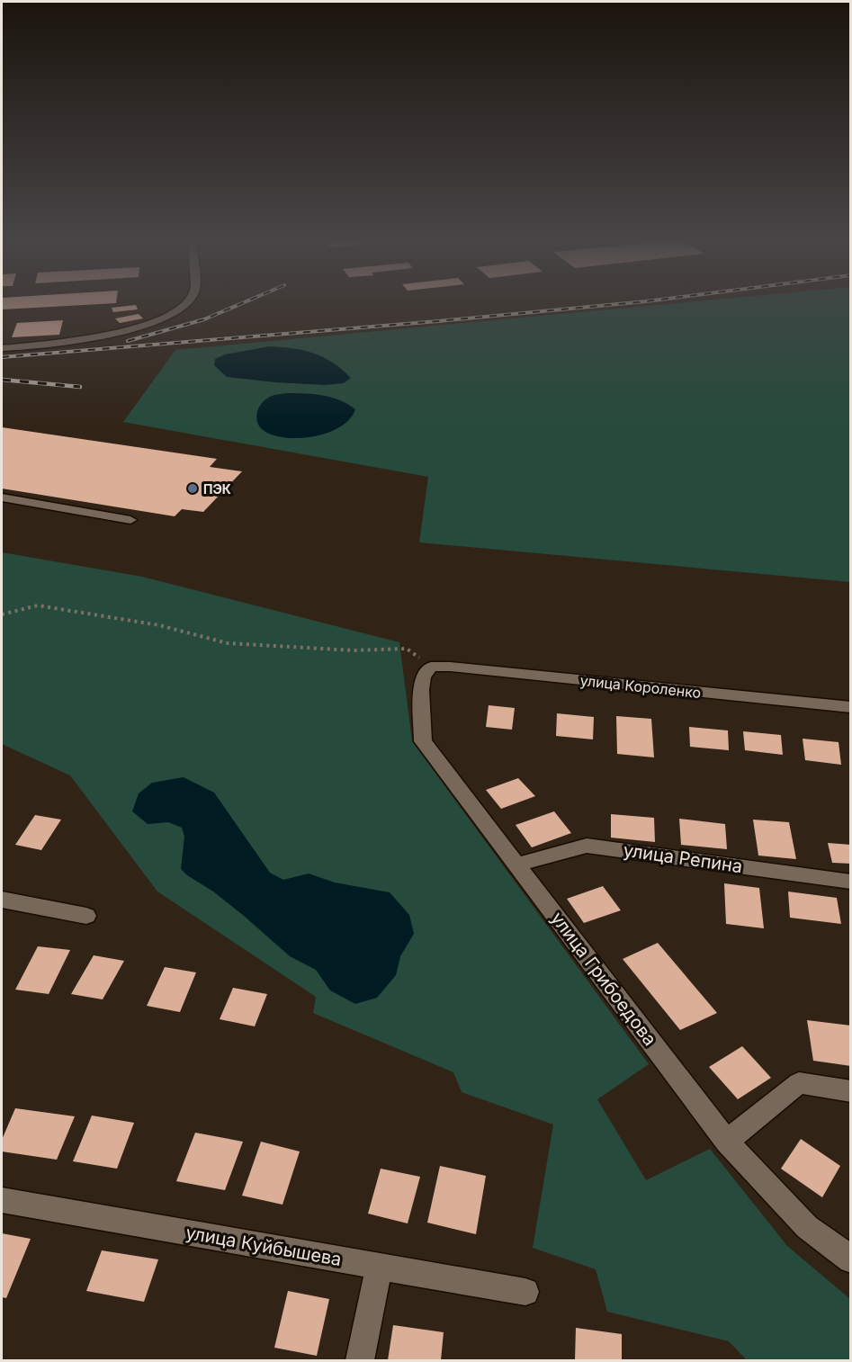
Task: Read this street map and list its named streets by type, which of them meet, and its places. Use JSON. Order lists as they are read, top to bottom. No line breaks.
{"streets":{"street":["улица Короленко","улица Репина","улица Грибоедова","улица Куйбышева"]},"crossings":[["улица Короленко","улица Грибоедова"],["улица Репина","улица Грибоедова"]],"places":["ПЭК"]}
